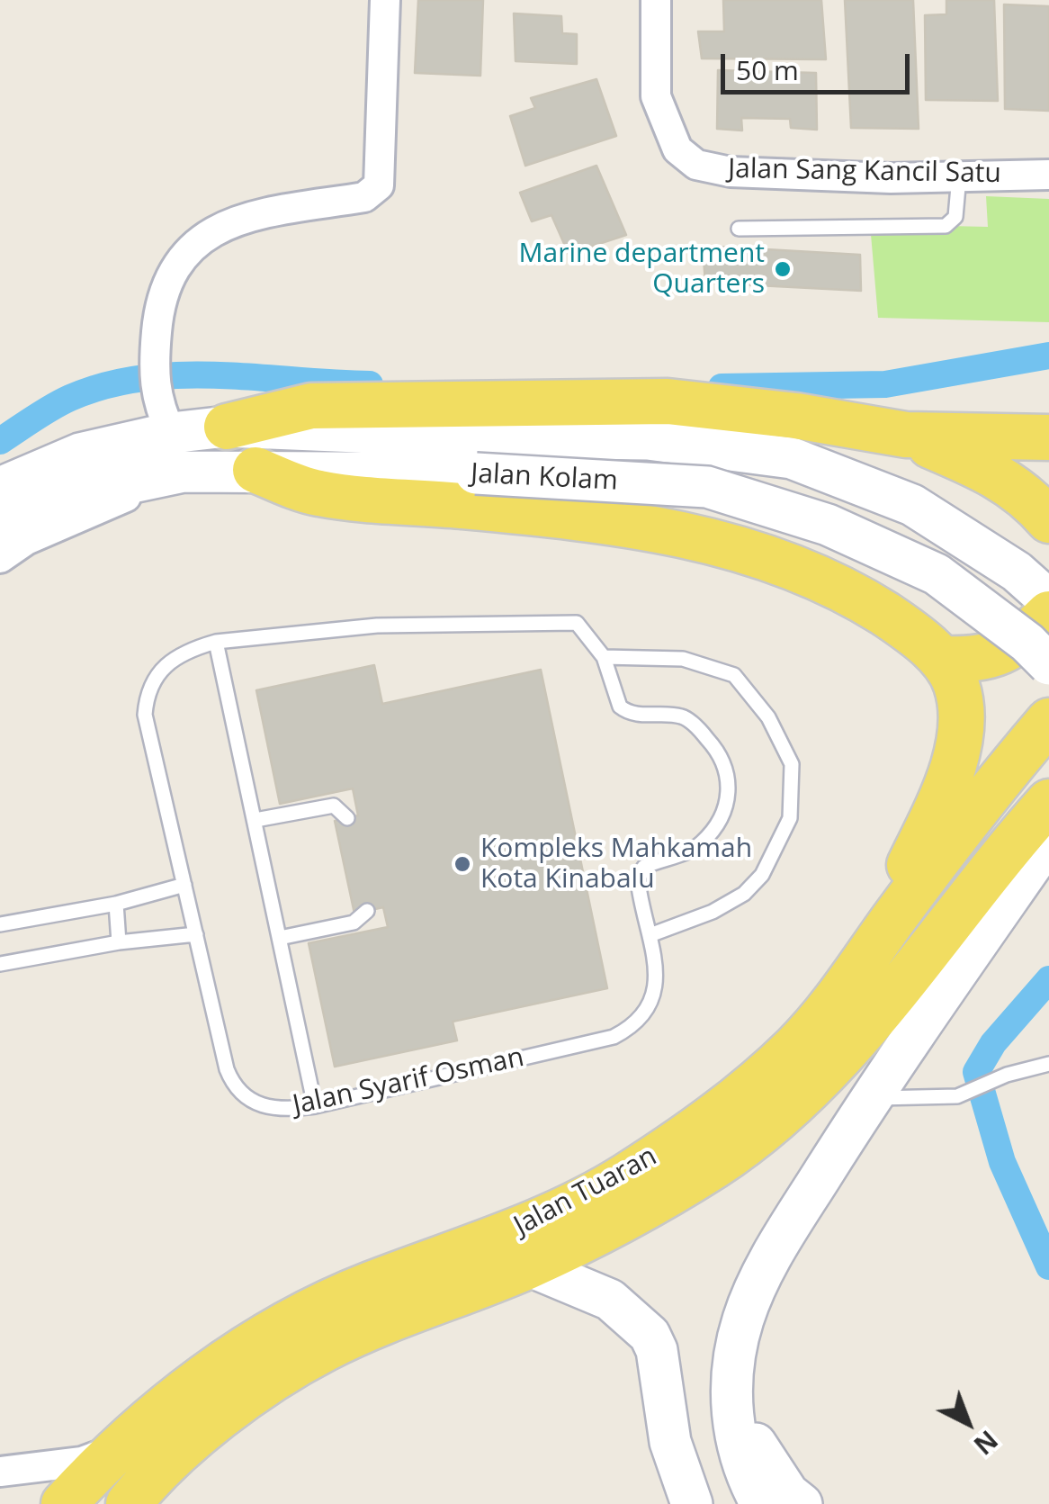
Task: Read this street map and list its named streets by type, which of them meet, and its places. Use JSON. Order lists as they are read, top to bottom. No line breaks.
{"streets":{"main road":["Jalan Kolam","Jalan Tuaran"],"street":["Jalan Sang Kancil Satu"],"lane":["Jalan Syarif Osman"]},"places":["Marine department Quarters","Kompleks Mahkamah Kota Kinabalu"],"scale_bar":"50 m","north":"bottom right"}
